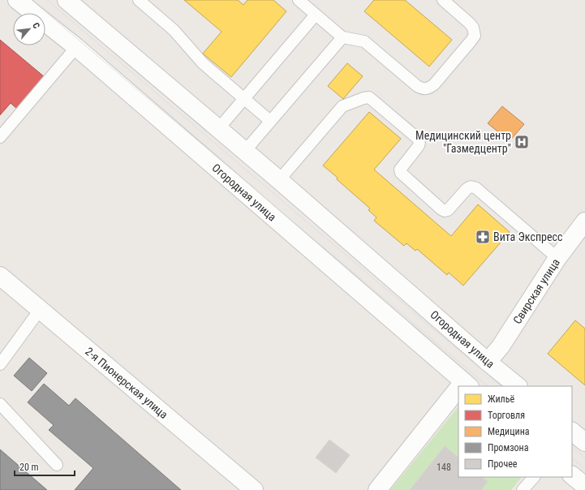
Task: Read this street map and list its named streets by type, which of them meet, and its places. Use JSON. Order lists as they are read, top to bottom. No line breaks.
{"streets":{"street":["Огородная улица","Свирская улица","2-я Пионерская улица"]},"crossings":[["Огородная улица","Свирская улица"]],"places":{"hospital":["Медицинский центр \"Газмедцентр\""],"pharmacy":["Вита Экспресс"]},"house_numbers":["148"],"legend":["Жильё","Торговля","Медицина","Промзона","Прочее"],"scale_bar":"20 m","north":"top right"}
